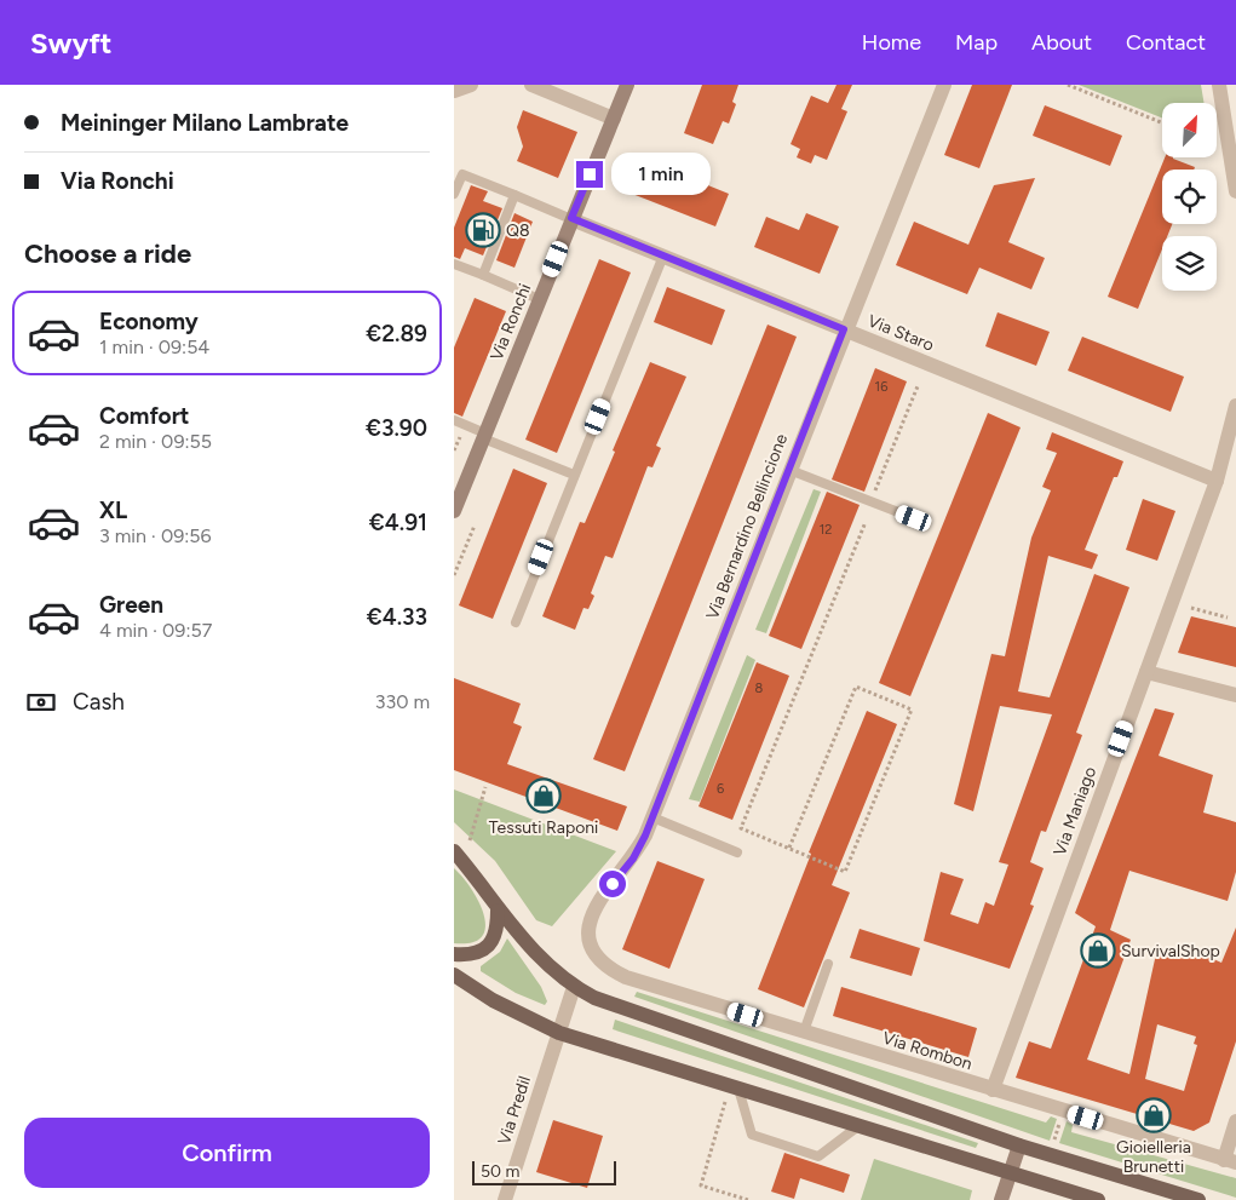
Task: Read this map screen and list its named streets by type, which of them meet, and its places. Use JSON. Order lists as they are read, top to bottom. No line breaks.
{"streets":{"street":["Via Ronchi","Via Staro","Via Bernardino Bellincione","Via Maniago","Via Rombon","Via Predil"]},"crossings":[["Via Ronchi","Via Staro"],["Via Staro","Via Bernardino Bellincione"],["Via Staro","Via Maniago"],["Via Bernardino Bellincione","Via Rombon"],["Via Maniago","Via Rombon"]],"places":{"fuel station":["Q8"],"shop":["Tessuti Raponi","SurvivalShop","Gioielleria Brunetti"]},"house_numbers":["16","12","8","6"],"scale_bar":"50 m","north":"top right","page":{"header":"Swyft","nav":["Home","Map","About","Contact"],"banner":["Meininger Milano Lambrate","Via Ronchi"],"bubble":"1 min","heading":"Choose a ride","list":[{"name":"Economy","note":"1 min · 09:54","value":"€2.89"},{"name":"Comfort","note":"2 min · 09:55","value":"€3.90"},{"name":"XL","note":"3 min · 09:56","value":"€4.91"},{"name":"Green","note":"4 min · 09:57","value":"€4.33"}],"pay":["Cash","330 m"],"buttons":"Confirm","scale":"50 m"}}
